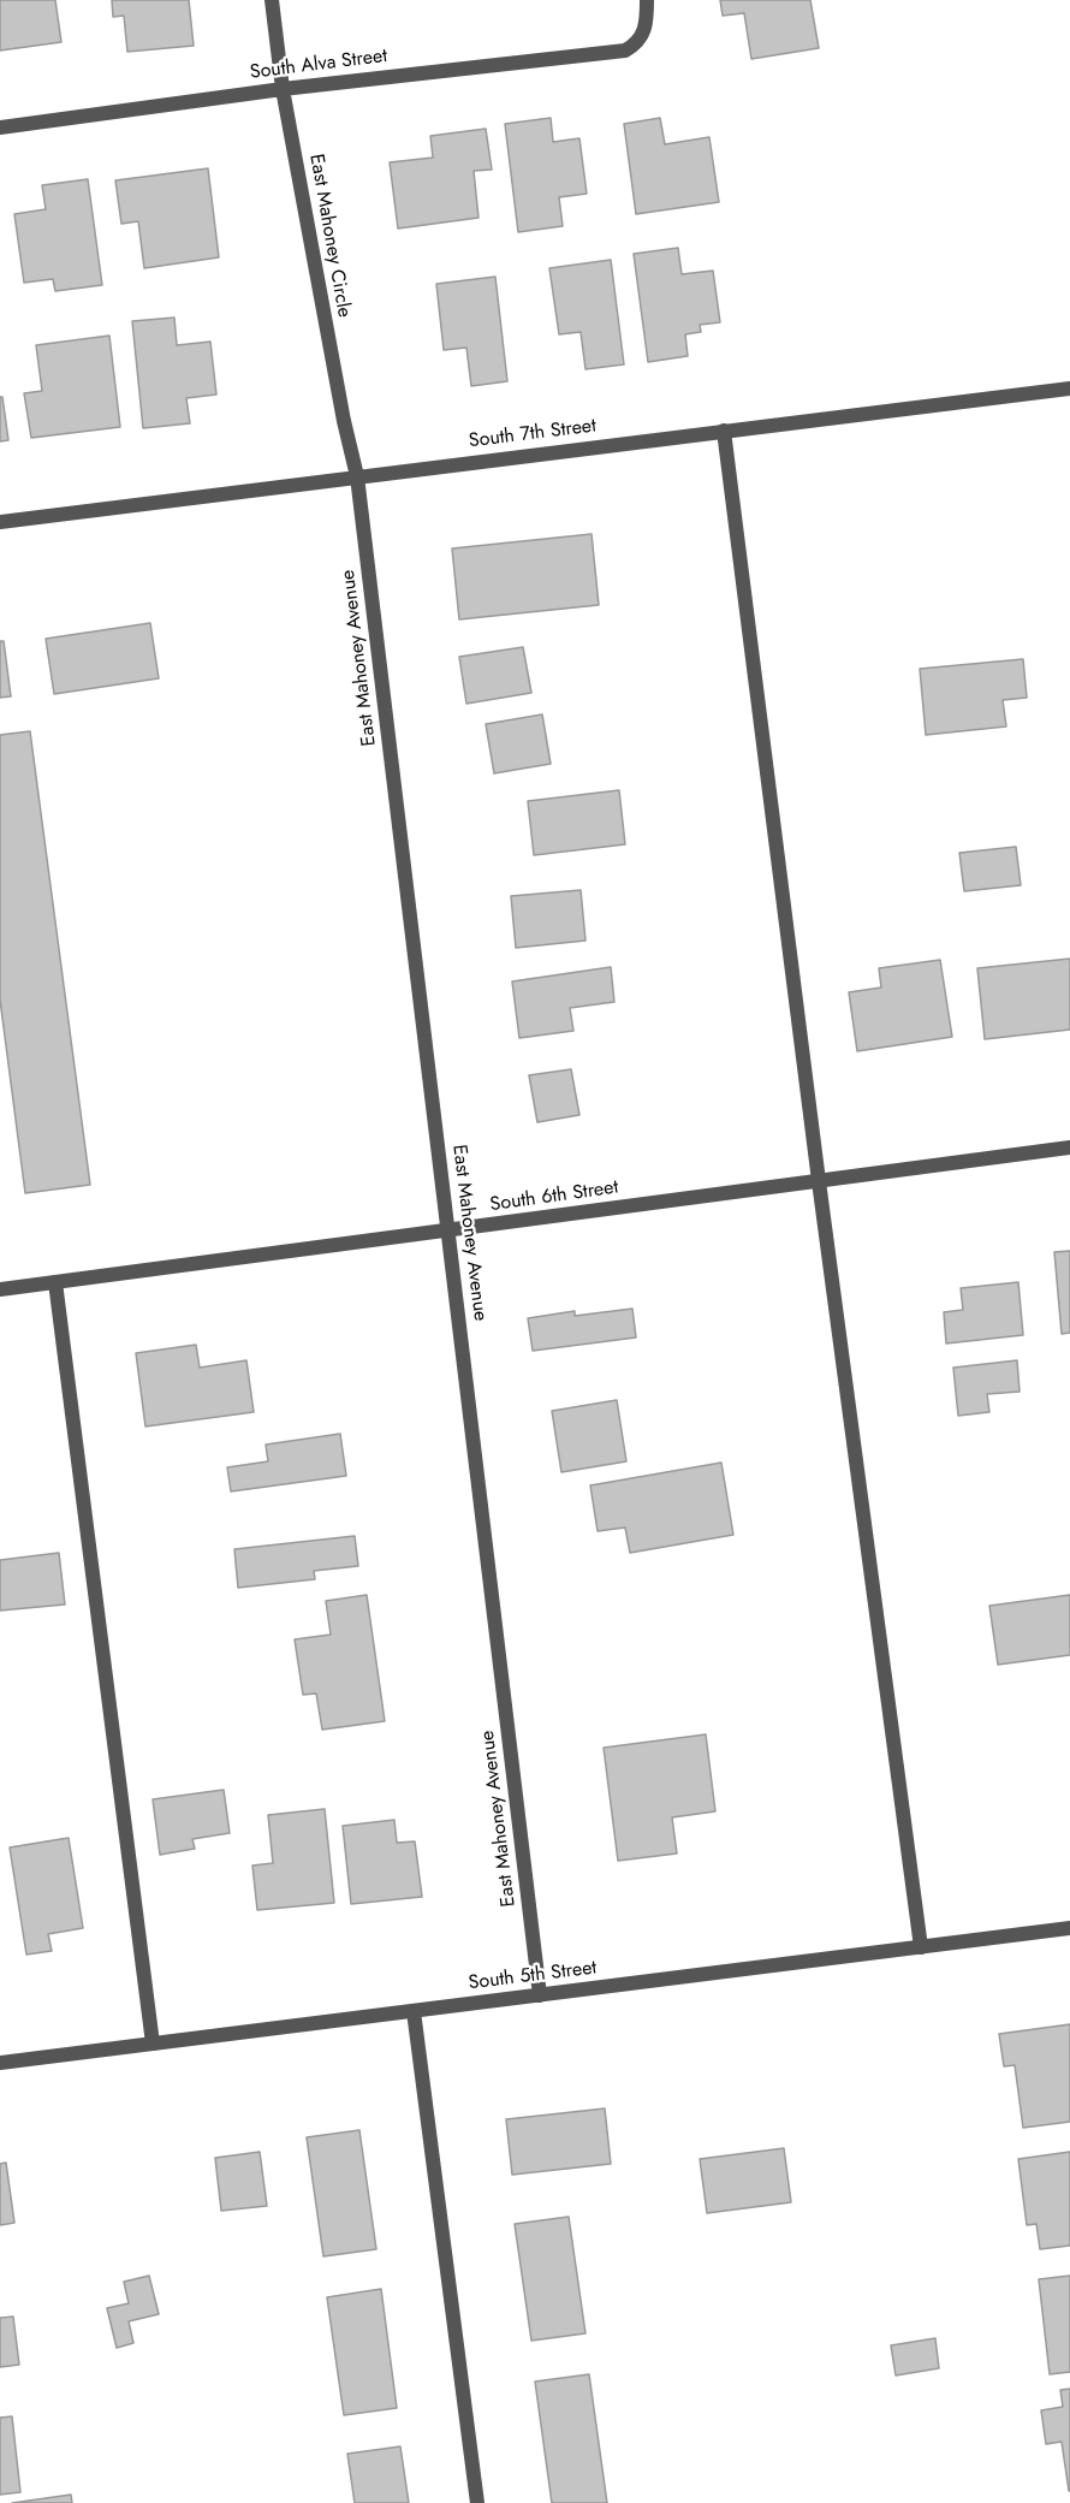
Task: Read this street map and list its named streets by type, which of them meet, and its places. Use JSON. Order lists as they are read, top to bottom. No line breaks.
{"streets":{"street":["South Alva Street","East Mahoney Circle","South 7th Street","East Mahoney Avenue","South 6th Street","South 5th Street"]},"crossings":[["South Alva Street","East Mahoney Circle"],["East Mahoney Circle","South 7th Street"],["East Mahoney Circle","East Mahoney Avenue"],["South 7th Street","East Mahoney Avenue"],["East Mahoney Avenue","South 6th Street"],["East Mahoney Avenue","South 5th Street"]]}
